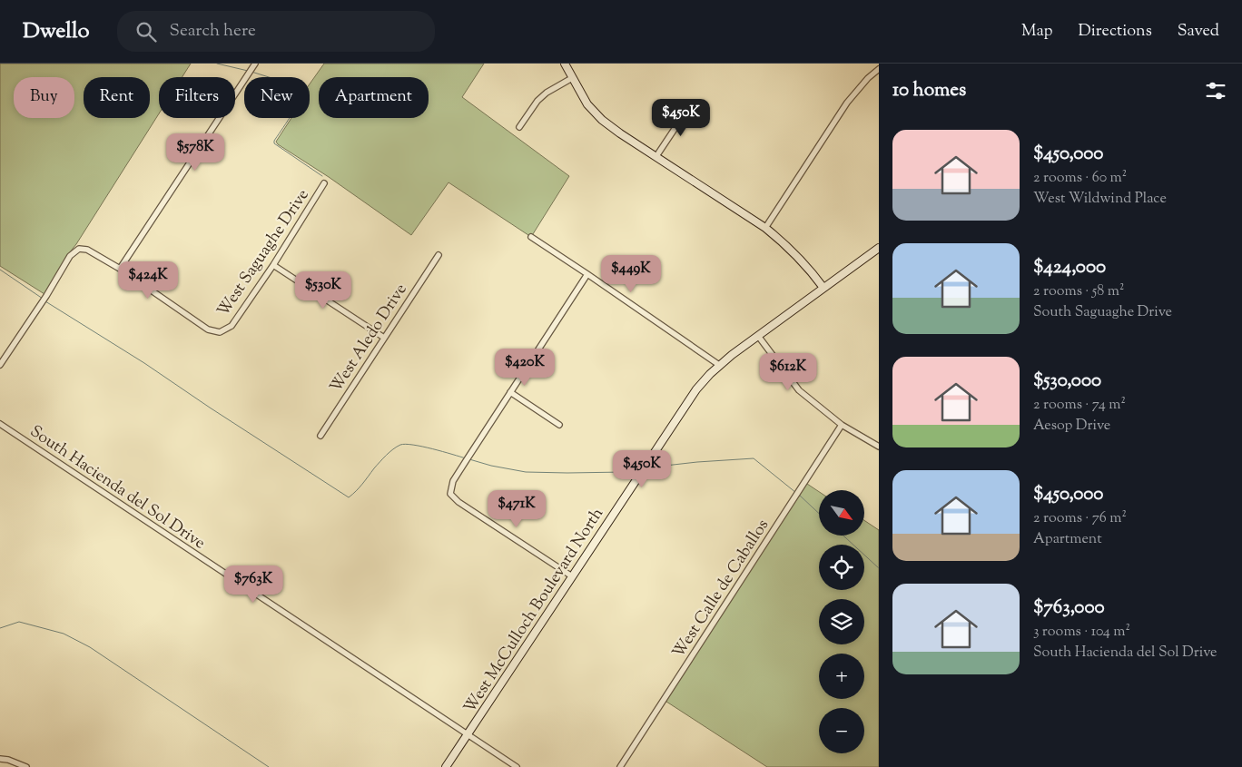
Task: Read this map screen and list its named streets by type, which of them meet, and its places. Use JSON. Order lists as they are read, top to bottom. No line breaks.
{"streets":{"main road":["West McCulloch Boulevard North"],"street":["West Saguaghe Drive","West Aledo Drive","South Hacienda del Sol Drive","West Calle de Caballos"]},"crossings":[["South Hacienda del Sol Drive","West McCulloch Boulevard North"]],"north":"bottom right","page":{"header":"Dwello","search":"Search here","nav":["Map","Directions","Saved"],"heading":"10 homes","chip":["Buy","Rent","Filters","New","Apartment"],"price":["$450K","$578K","$449K","$424K","$530K","$420K","$612K","$450K","$471K","$763K"],"list":[{"name":"$450,000","note":"2 rooms · 60 m² · West Wildwind Place"},{"name":"$424,000","note":"2 rooms · 58 m² · South Saguaghe Drive"},{"name":"$530,000","note":"2 rooms · 74 m² · Aesop Drive"},{"name":"$450,000","note":"2 rooms · 76 m² · Apartment"},{"name":"$763,000","note":"3 rooms · 104 m² · South Hacienda del Sol Drive"}],"map_buttons":["+","−"]}}
